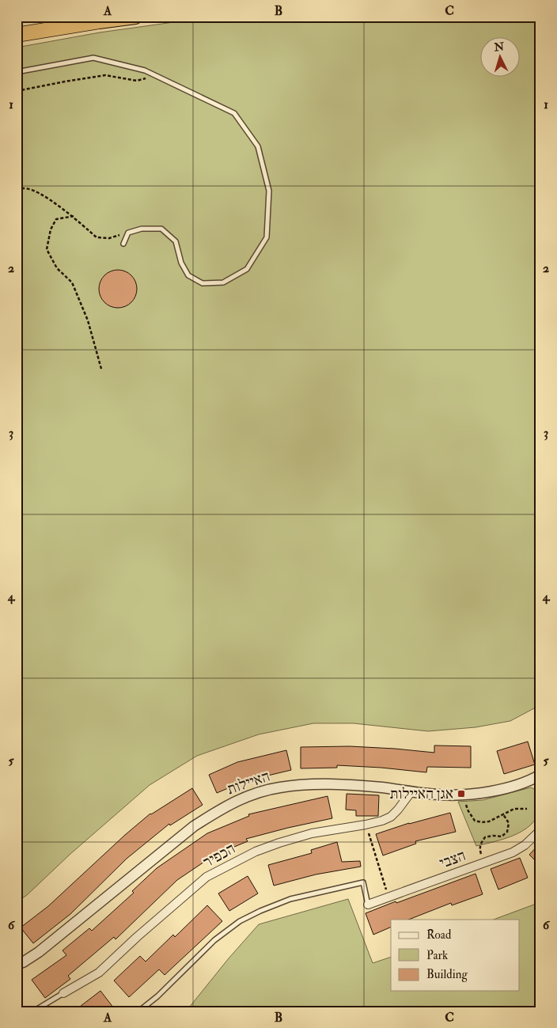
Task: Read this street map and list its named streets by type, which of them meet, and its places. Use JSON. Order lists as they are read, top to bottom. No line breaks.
{"streets":{"street":["האיילות","הכפיר","הצבי"]},"crossings":[["האיילות","הכפיר"]],"places":{"transit":["אגן האיילות"]},"legend":["Road","Park","Building"],"north":"top","grid":{"columns":["A","B","C"],"rows":["1","2","3","4","5","6"]}}
